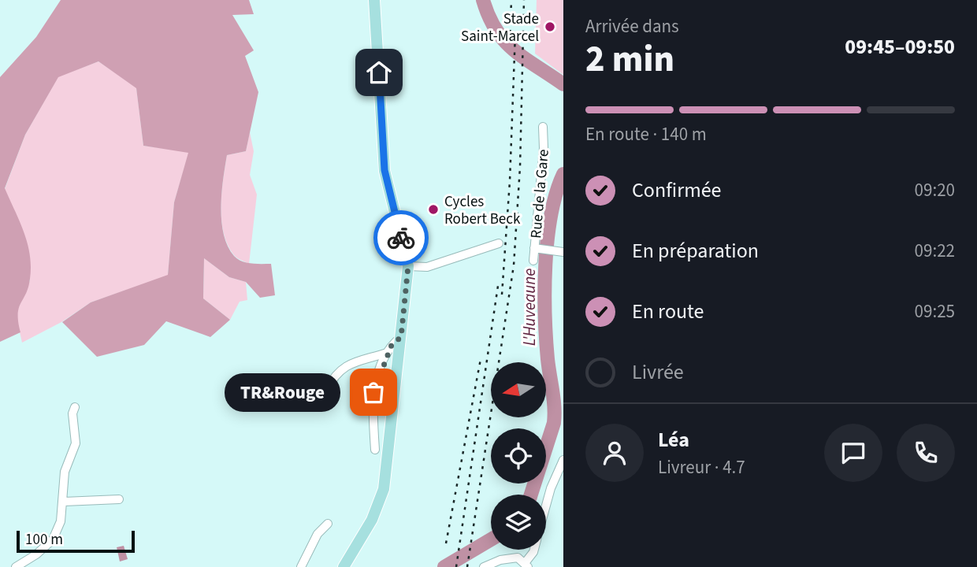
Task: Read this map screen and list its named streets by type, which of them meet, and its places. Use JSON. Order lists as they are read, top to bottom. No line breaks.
{"streets":{"street":["Rue de la Gare"]},"water":["L'Huveaune"],"places":["Stade Saint-Marcel","Cycles Robert Beck","TR&Rouge"],"scale_bar":"100 m","north":"left","page":{"heading":["2 min","Arrivée dans","09:45–09:50"],"panel":["Léa","Livreur · 4.7"],"bar":"En route · 140 m","list":[["Confirmée","09:20"],["En préparation","09:22"],["En route","09:25"],"Livrée"],"bubble":"TR&Rouge","scale":"100 m"}}
